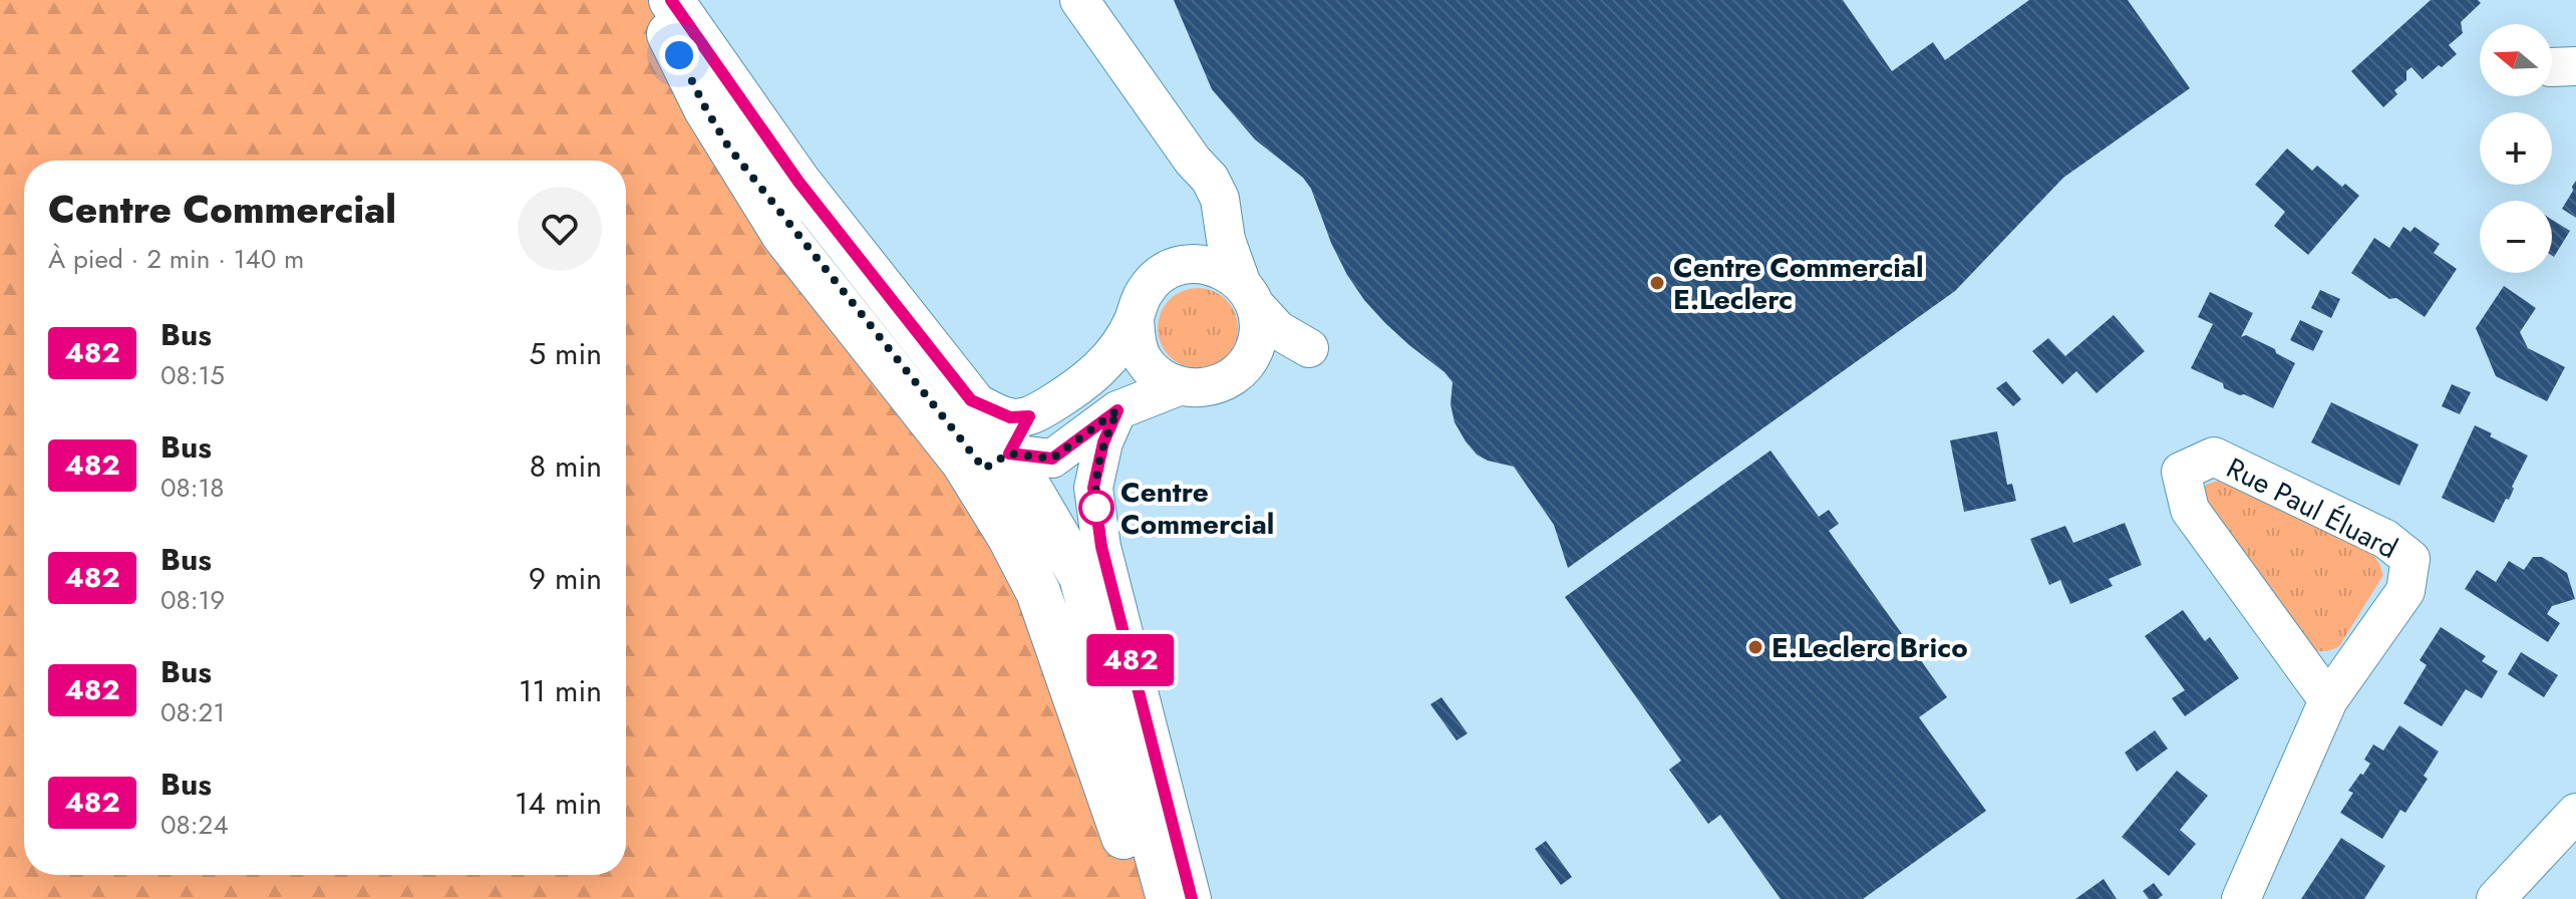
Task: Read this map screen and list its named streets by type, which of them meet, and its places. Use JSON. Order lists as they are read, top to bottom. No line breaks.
{"streets":{"street":["Rue Paul Éluard"]},"places":["Centre Commercial E.Leclerc","Centre Commercial","E.Leclerc Brico"],"lines":["bus line 482"],"north":"left","page":{"on_map":"482","map_buttons":["+","−"],"heading":["Centre Commercial","À pied · 2 min · 140 m"],"list":[{"mark":"482","name":"Bus","note":"08:15","value":"5 min"},{"mark":"482","name":"Bus","note":"08:18","value":"8 min"},{"mark":"482","name":"Bus","note":"08:19","value":"9 min"},{"mark":"482","name":"Bus","note":"08:21","value":"11 min"},{"mark":"482","name":"Bus","note":"08:24","value":"14 min"}]}}
